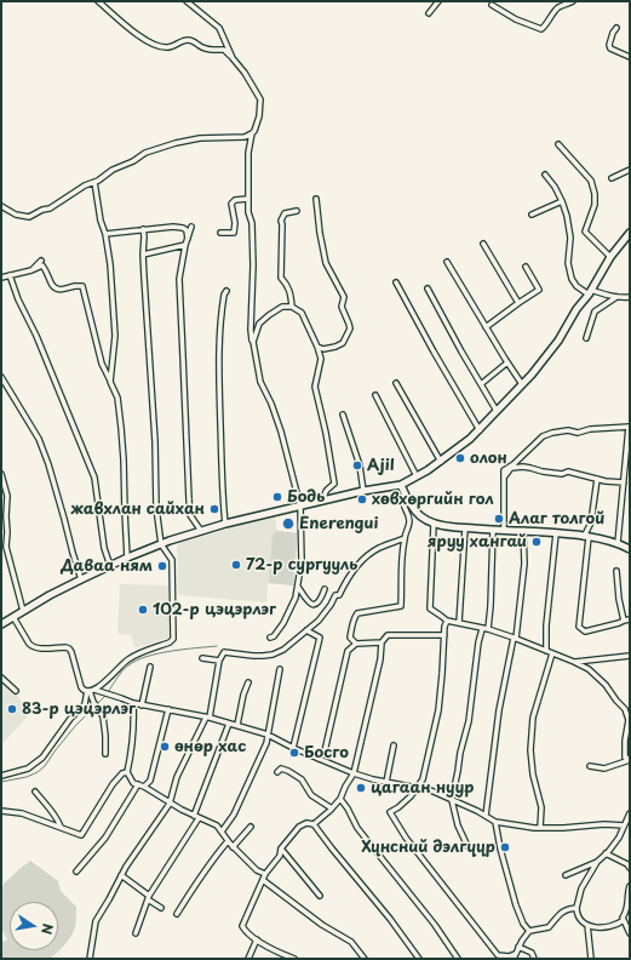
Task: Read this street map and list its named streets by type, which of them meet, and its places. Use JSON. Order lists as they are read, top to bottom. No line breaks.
{"places":["олон","Ajil","Бодь","хөвхөргийн гол","жавхлан сайхан","Алаг толгой","Enerengui","яруу хангай","72-р сургууль","Даваа ням","102-р цэцэрлэг","83-р цэцэрлэг","өнөр хас","Босго","цагаан нуур","Хүнсний дэлгүүр"],"north":"right"}
